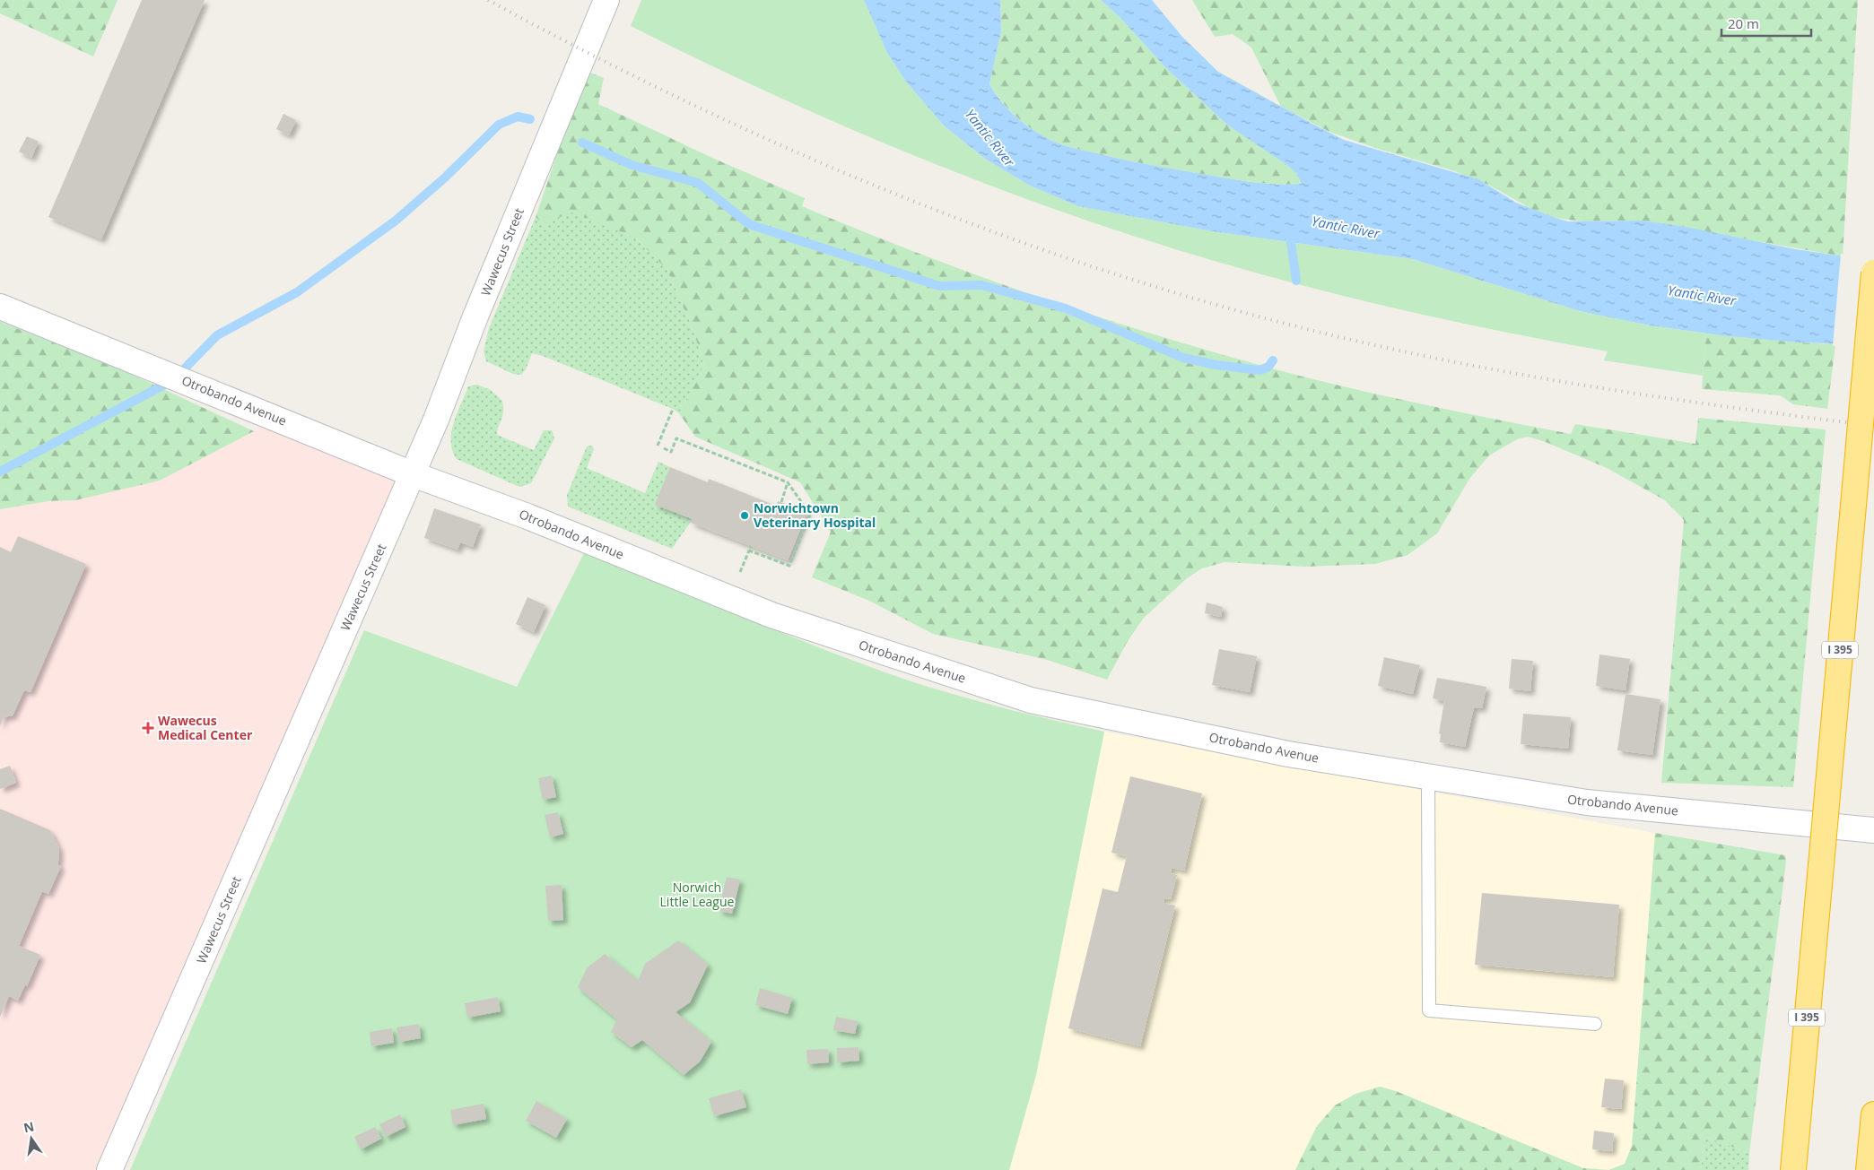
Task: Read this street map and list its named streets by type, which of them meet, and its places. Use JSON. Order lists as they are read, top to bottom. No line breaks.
{"streets":{"highway":["I 395"],"street":["Wawecus Street","Otrobando Avenue"]},"crossings":[["Wawecus Street","Otrobando Avenue"]],"water":["Yantic River"],"parks":["Norwich Little League"],"places":{"other":["Norwichtown Veterinary Hospital"],"health":["Wawecus Medical Center"]},"scale_bar":"20 m","north":"top"}
